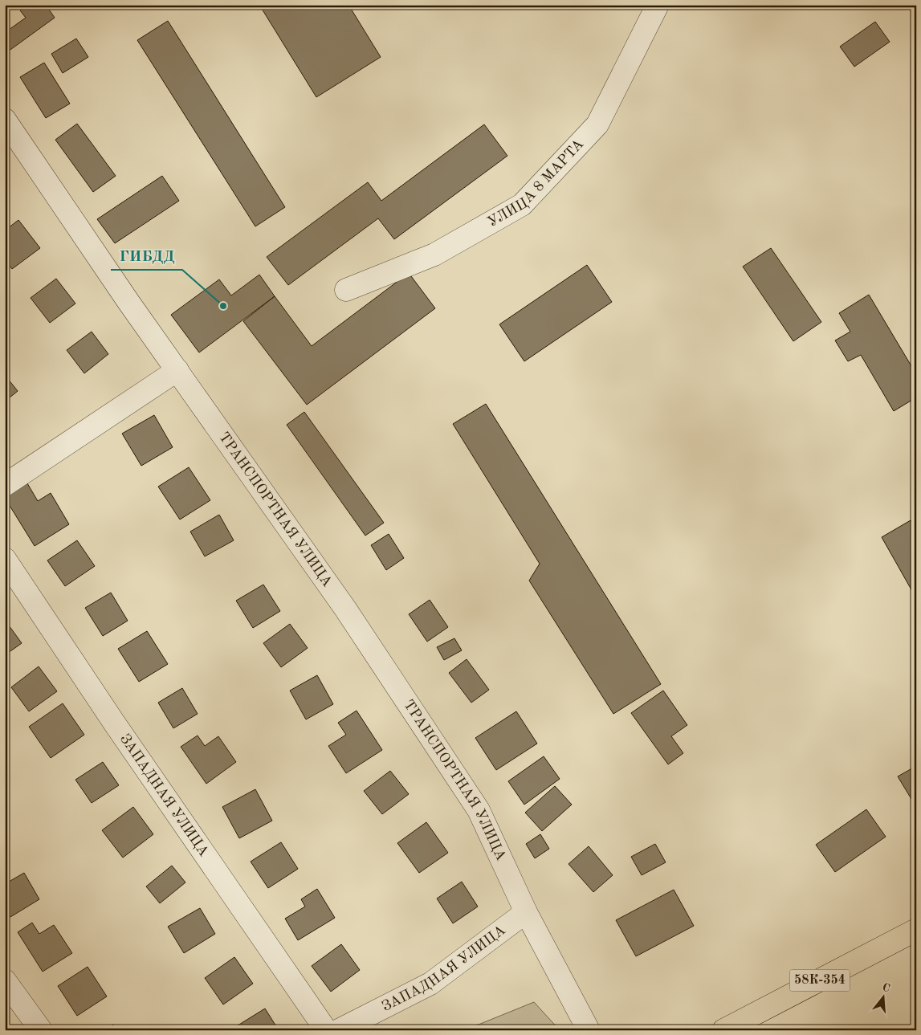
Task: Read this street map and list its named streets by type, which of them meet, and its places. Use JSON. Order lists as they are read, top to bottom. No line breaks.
{"streets":{"main road":["58К-354"],"street":["УЛИЦА 8 МАРТА","ТРАНСПОРТНАЯ УЛИЦА","ЗАПАДНАЯ УЛИЦА"]},"crossings":[["ТРАНСПОРТНАЯ УЛИЦА","ЗАПАДНАЯ УЛИЦА"]],"places":["ГИБДД"],"north":"top"}
